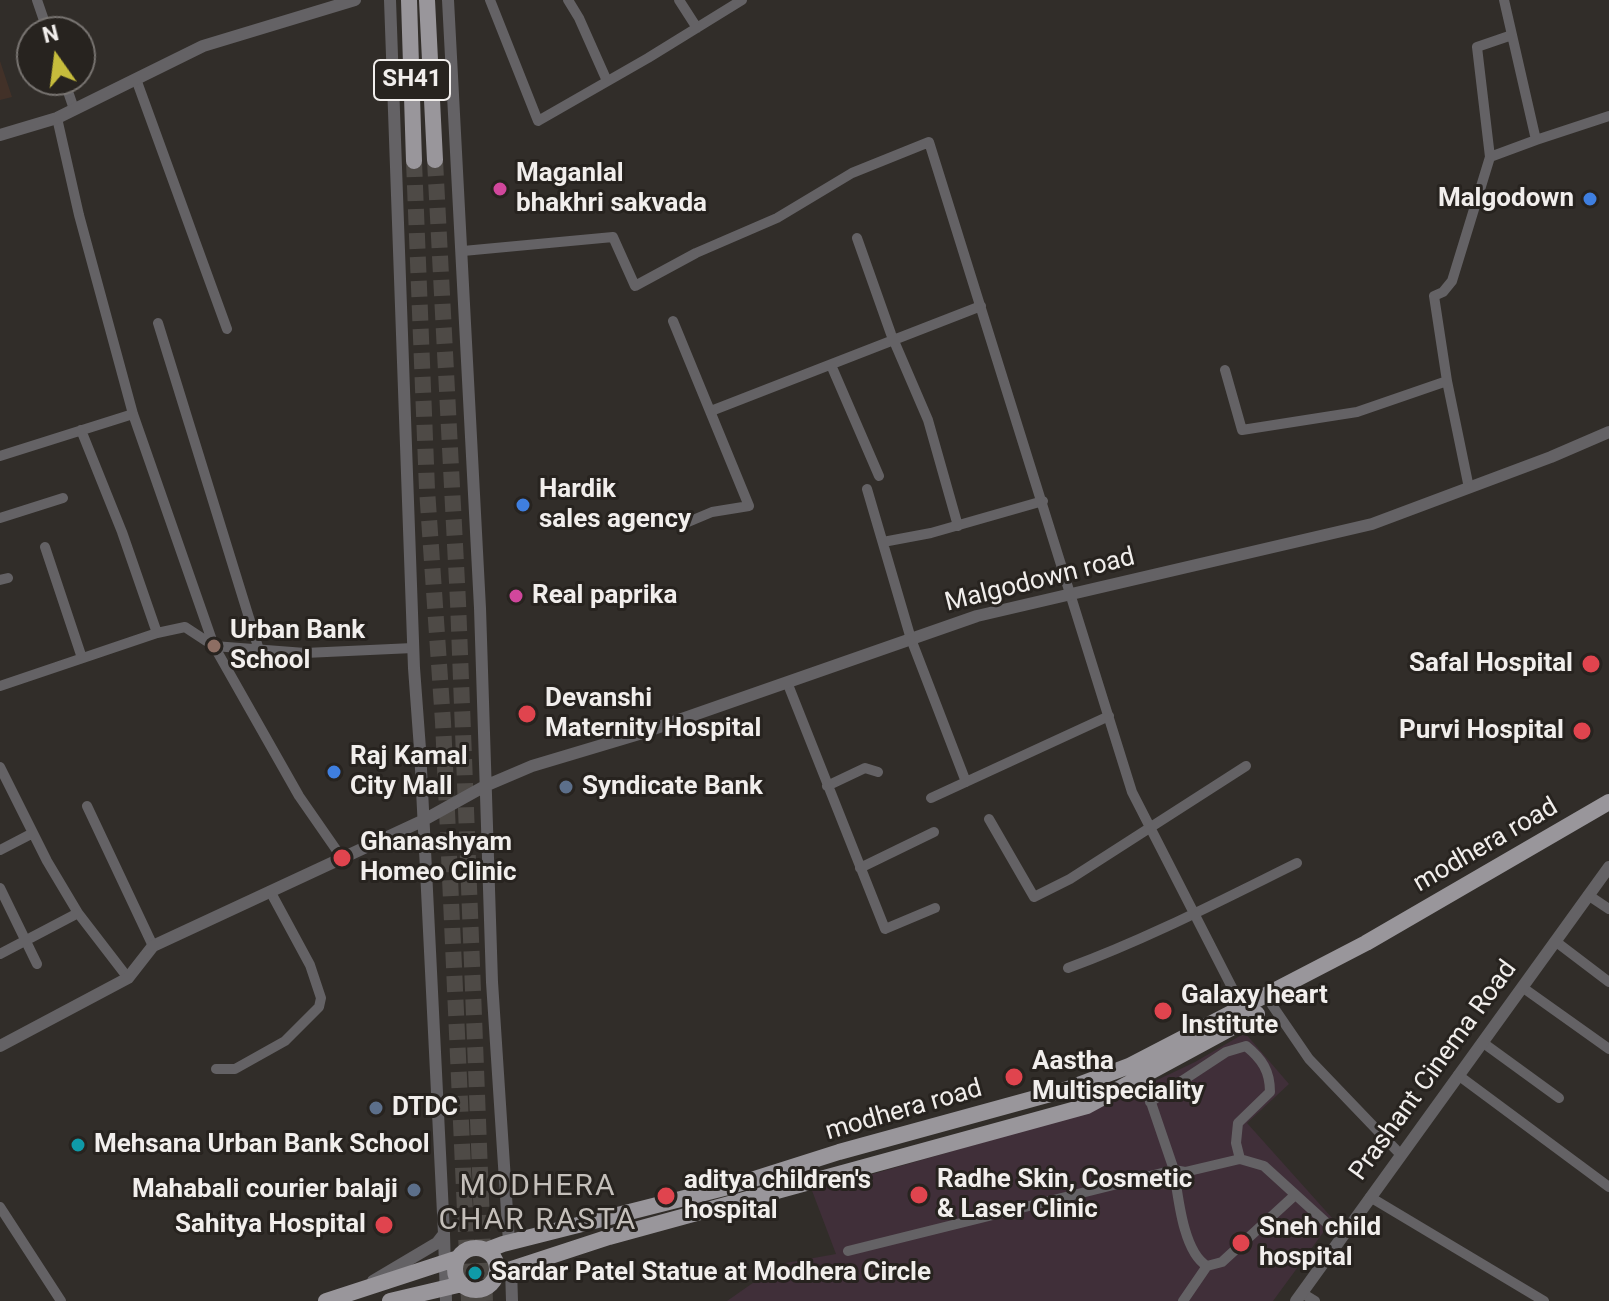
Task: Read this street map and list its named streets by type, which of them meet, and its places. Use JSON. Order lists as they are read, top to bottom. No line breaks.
{"streets":{"main road":["SH41","modhera road"],"street":["Malgodown road","Prashant Cinema Road"]},"districts":["MODHERA CHAR RASTA"],"places":["Maganlal bhakhri sakvada","Malgodown","Hardik sales agency","Real paprika","Urban Bank School","Safal Hospital","Devanshi Maternity Hospital","Purvi Hospital","Raj Kamal City Mall","Syndicate Bank","Ghanashyam Homeo Clinic","Galaxy heart Institute","Aastha Multispeciality","DTDC","Mehsana Urban Bank School","Mahabali courier balaji","Radhe Skin, Cosmetic & Laser Clinic","aditya children's hospital","Sahitya Hospital","Sneh child hospital","Sardar Patel Statue at Modhera Circle"],"north":"top"}
